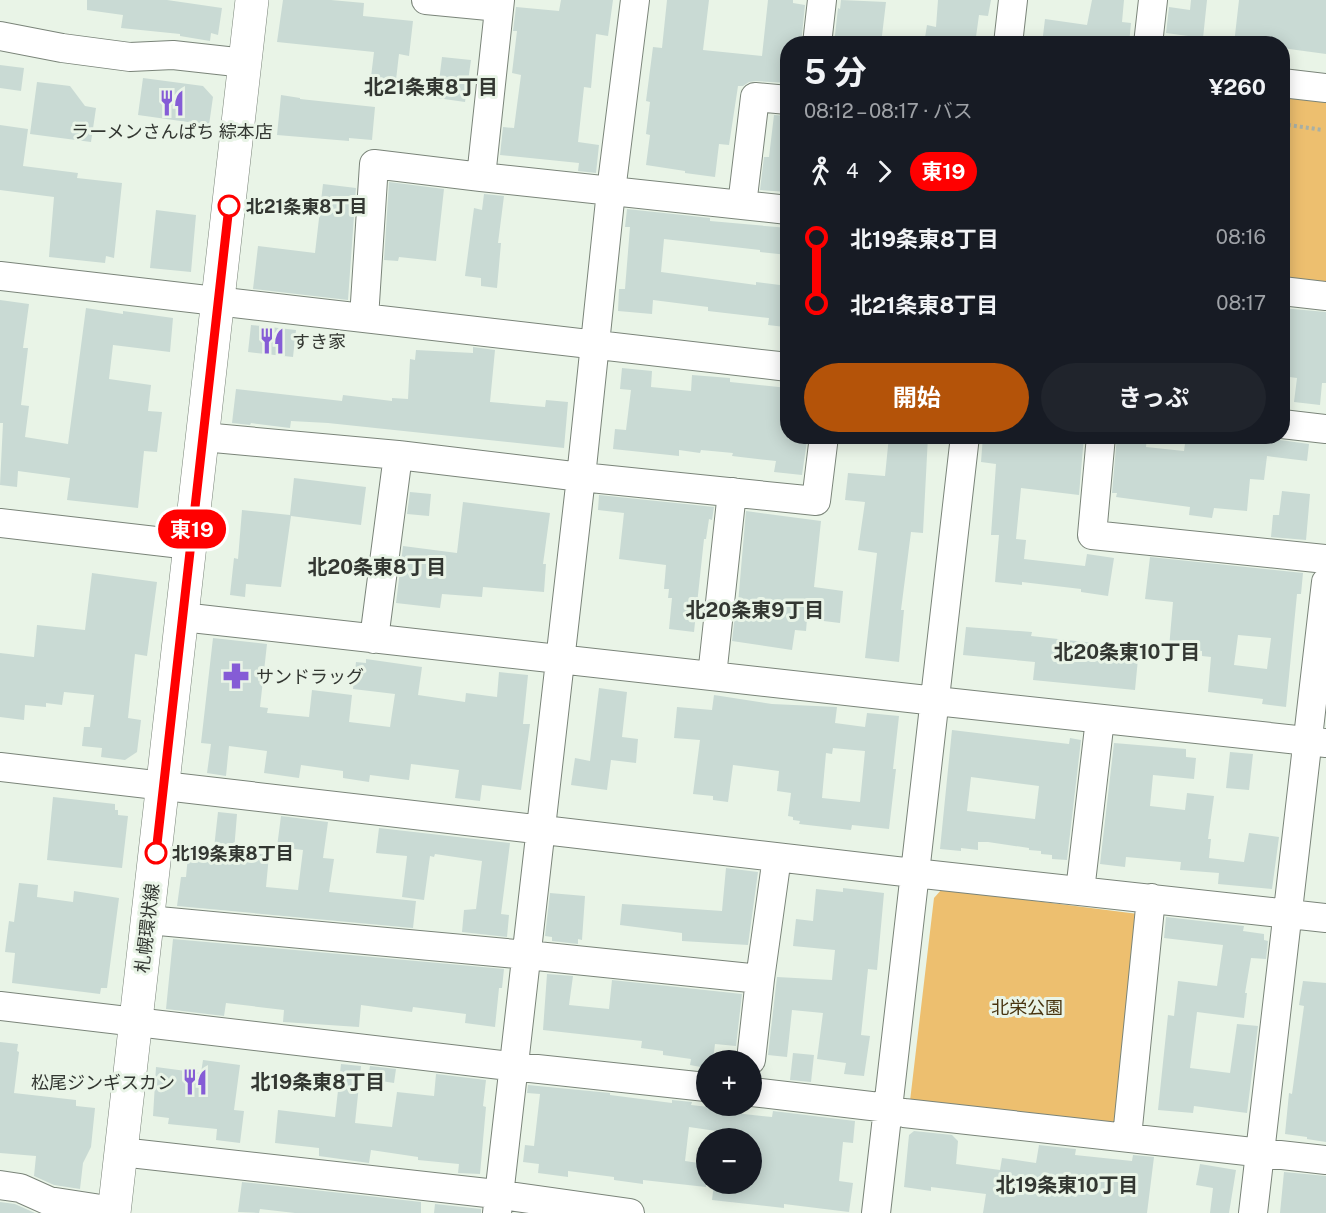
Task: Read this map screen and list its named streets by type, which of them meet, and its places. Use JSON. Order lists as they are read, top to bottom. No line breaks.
{"streets":{"main road":["札幌環状線"]},"districts":["北21条東8丁目","北20条東8丁目","北20条東9丁目","北20条東10丁目","北19条東8丁目","北19条東10丁目"],"parks":["北栄公園"],"places":{"restaurant":["ラーメンさんぱち 綜本店","すき家","松尾ジンギスカン"],"other":["北21条東8丁目","北19条東8丁目"],"pharmacy":["サンドラッグ"]},"lines":["bus line 東19"],"page":{"on_map":"東19","heading":["5 分","08:12 – 08:17 · バス","¥260"],"legs":["4","東19"],"list":[{"name":"北19条東8丁目","value":"08:16"},{"name":"北21条東8丁目","value":"08:17"}],"buttons":["開始","きっぷ"],"map_buttons":["+","−"]}}
